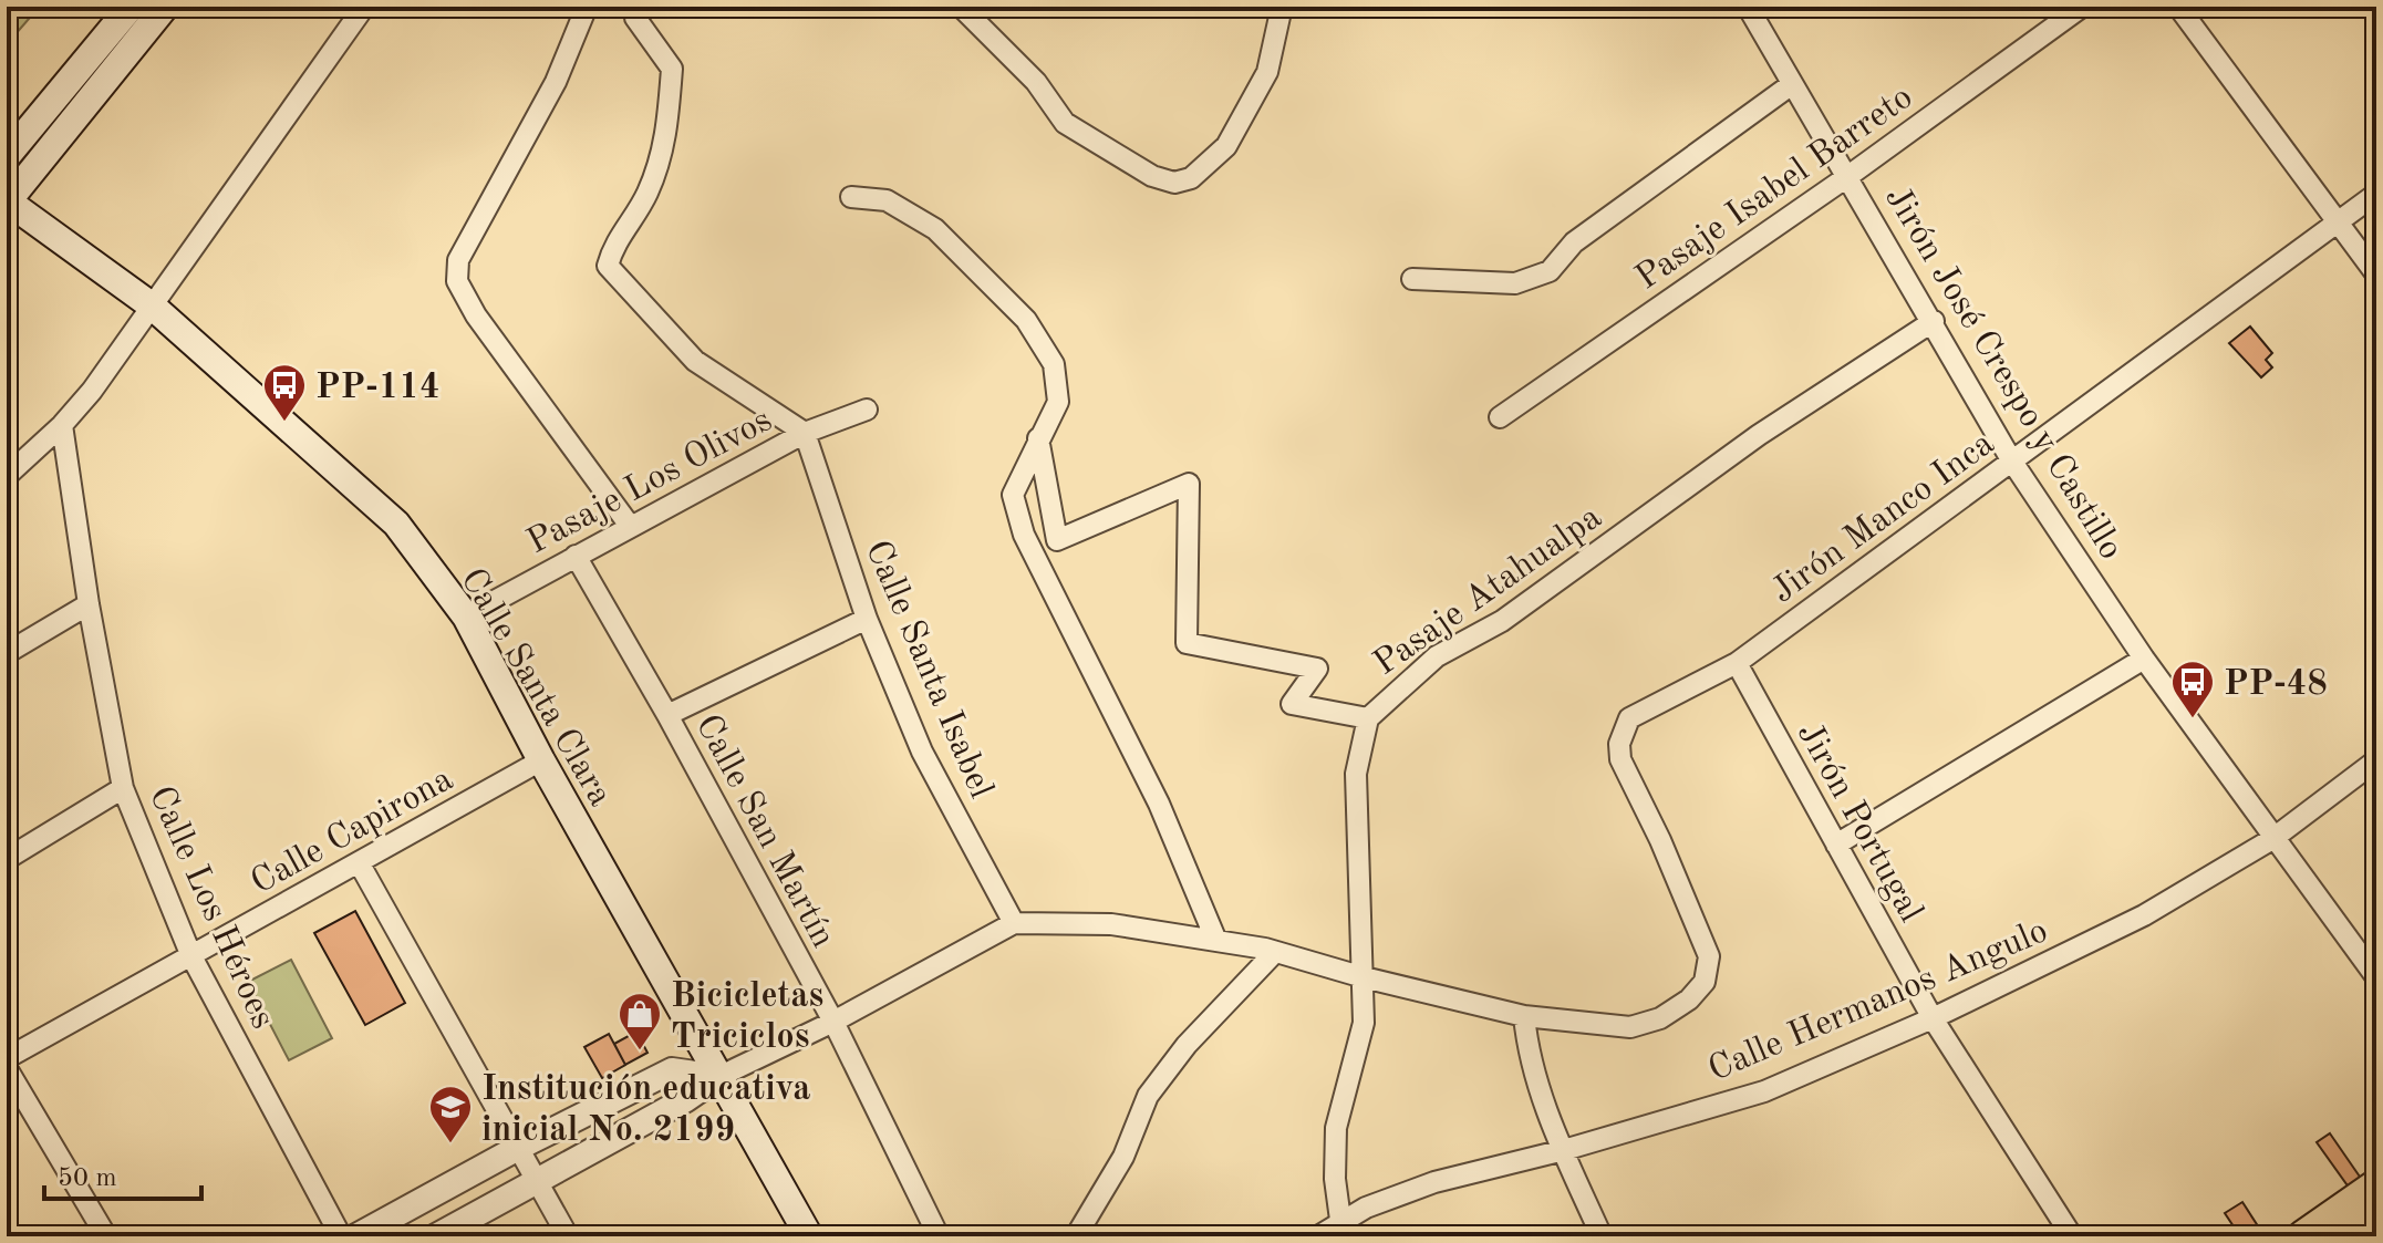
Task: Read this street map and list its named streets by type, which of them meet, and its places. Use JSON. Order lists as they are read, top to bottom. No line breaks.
{"streets":{"main road":["Calle Santa Clara"],"street":["Pasaje Isabel Barreto","Jirón José Crespo y Castillo","Pasaje Los Olivos","Jirón Manco Inca","Pasaje Atahualpa","Calle Santa Isabel","Jirón Portugal","Calle Capirona","Calle San Martín","Calle Los Héroes","Calle Hermanos Angulo"]},"crossings":[["Pasaje Isabel Barreto","Jirón José Crespo y Castillo"],["Jirón José Crespo y Castillo","Jirón Manco Inca"],["Jirón José Crespo y Castillo","Pasaje Atahualpa"],["Jirón José Crespo y Castillo","Calle Hermanos Angulo"],["Pasaje Los Olivos","Calle Santa Isabel"],["Pasaje Los Olivos","Calle Santa Clara"],["Pasaje Los Olivos","Calle San Martín"],["Jirón Manco Inca","Jirón Portugal"],["Pasaje Atahualpa","Calle Hermanos Angulo"],["Calle Santa Clara","Calle Capirona"],["Jirón Portugal","Calle Hermanos Angulo"],["Calle Capirona","Calle Los Héroes"]],"places":{"bus stop":["PP-114","PP-48"],"shop":["Bicicletas Triciclos"],"school or university":["Institución educativa inicial No. 2199"]},"scale_bar":"50 m"}
